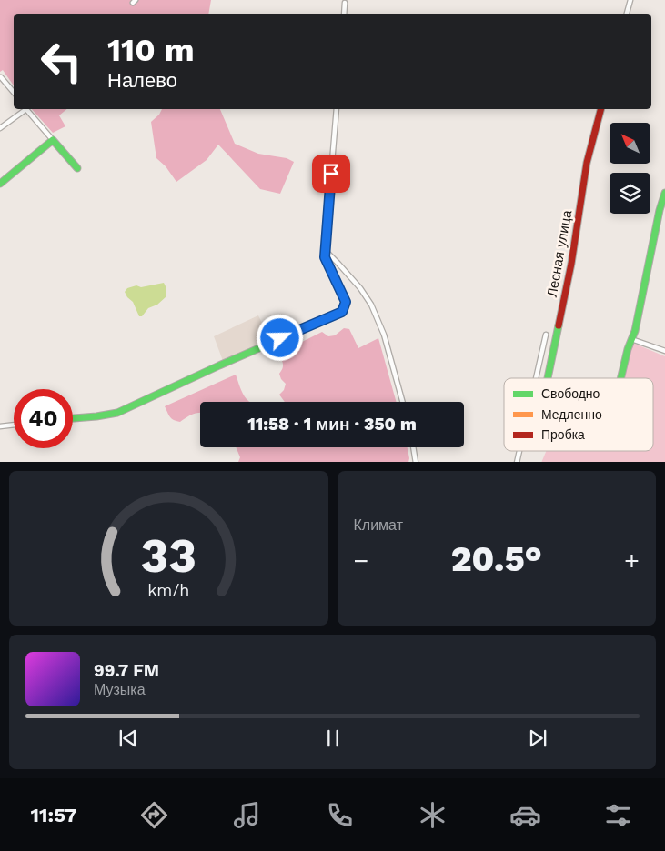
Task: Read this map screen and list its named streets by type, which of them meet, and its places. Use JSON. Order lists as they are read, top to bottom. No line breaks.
{"streets":{"street":["Лесная улица"]},"legend":["Свободно","Медленно","Пробка"],"north":"top left","page":{"turn":["110 m","Налево"],"limit":"40","trip":"11:58 · 1 мин · 350 m","tile":"Климат","heat":["−","20.5°","+"],"song":["99.7 FM","Музыка"],"tabs":"11:57","gauge":["33","km/h"]}}
